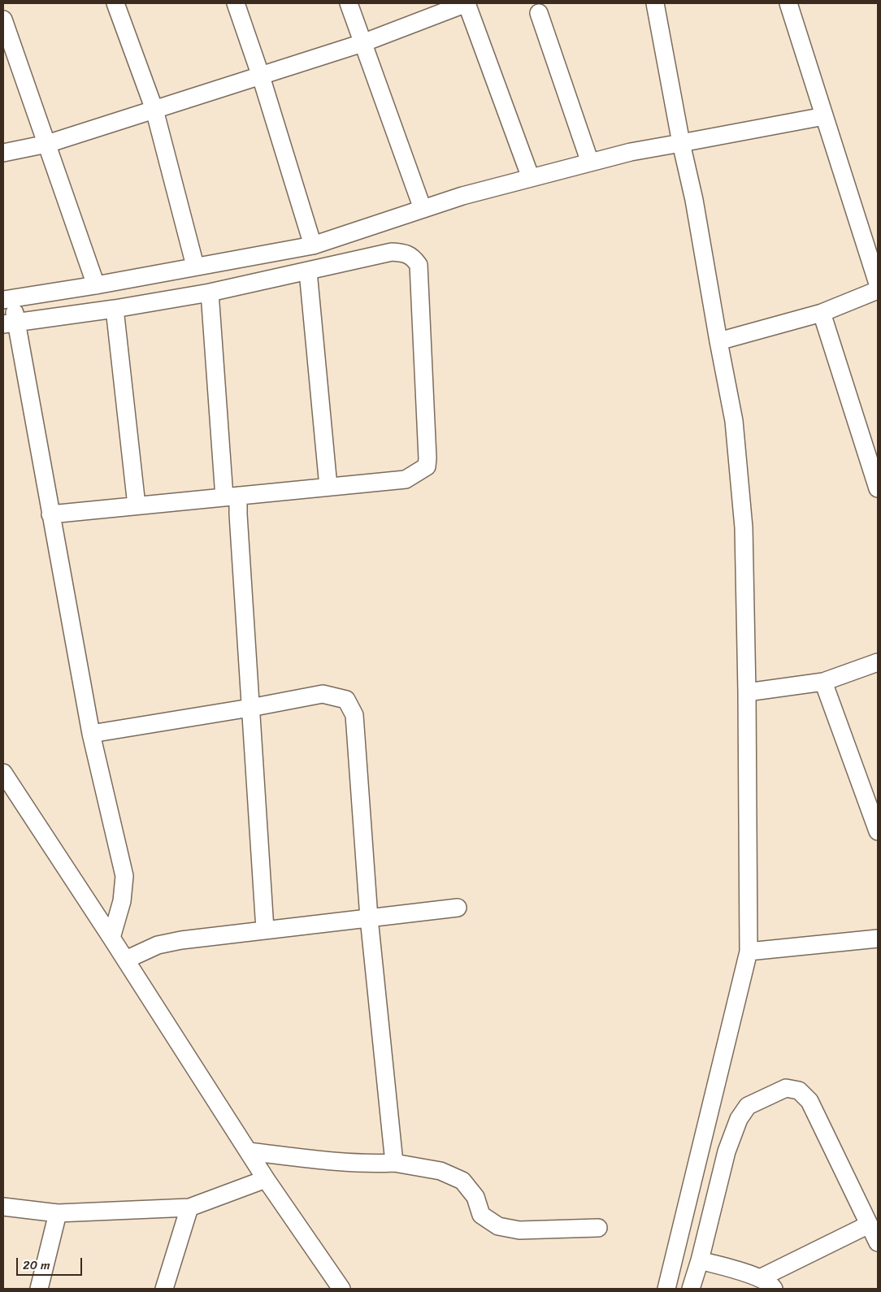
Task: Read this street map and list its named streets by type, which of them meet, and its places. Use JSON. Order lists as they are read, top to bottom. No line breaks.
{"scale_bar":"20 m"}
